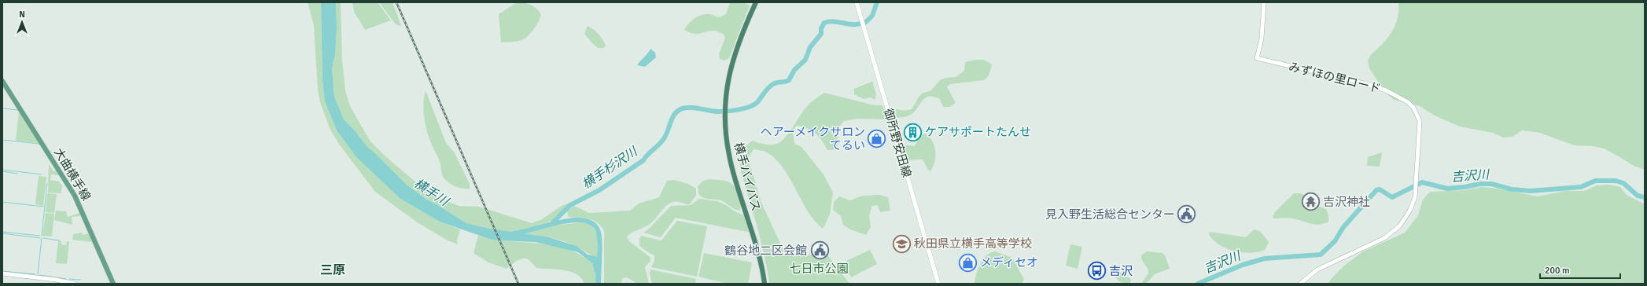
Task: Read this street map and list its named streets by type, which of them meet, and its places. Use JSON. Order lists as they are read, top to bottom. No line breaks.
{"streets":{"highway":["横手バイパス"],"main road":["御所野安田線","大曲横手線"],"street":["みずほの里ロード"]},"districts":["三原"],"water":["横手杉沢川","吉沢川","横手川"],"parks":["七日市公園"],"places":{"building":["ケアサポートたんせ"],"shop":["ヘアーメイクサロン てるい","メディセオ"],"temple":["吉沢神社"],"public building":["見入野生活総合センター","鶴谷地二区会館"],"school or university":["秋田県立横手高等学校"],"bus stop":["吉沢"]},"scale_bar":"200 m","north":"top"}
